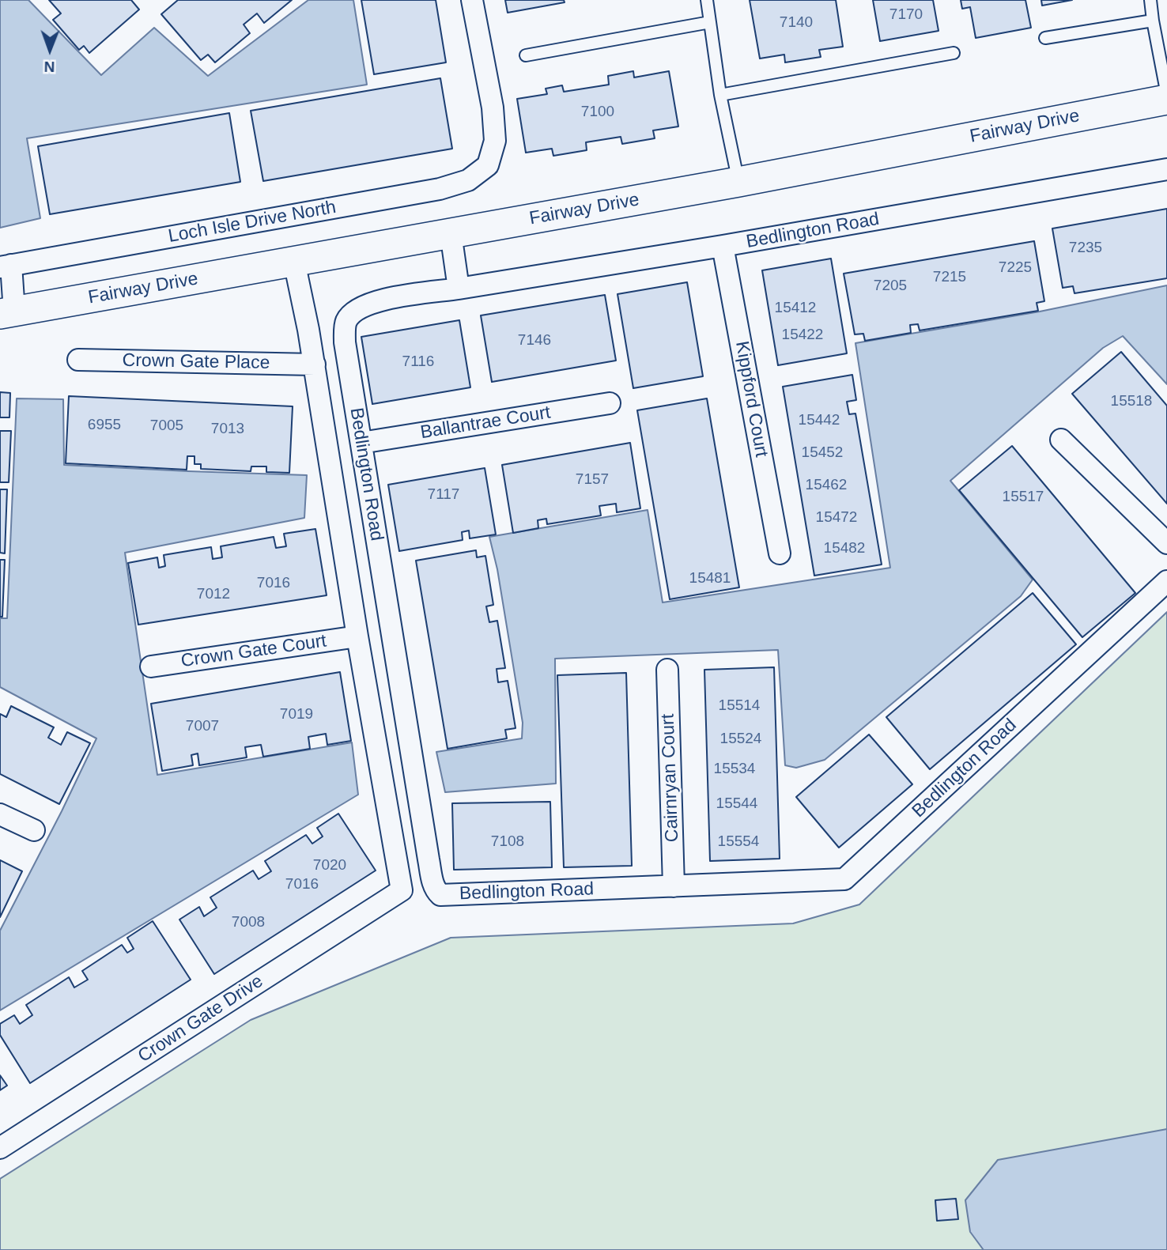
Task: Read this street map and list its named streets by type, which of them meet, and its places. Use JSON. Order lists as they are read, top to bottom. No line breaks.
{"streets":{"street":["Fairway Drive","Loch Isle Drive North","Bedlington Road","Crown Gate Place","Kippford Court","Ballantrae Court","Crown Gate Court","Cairnryan Court","Crown Gate Drive"]},"crossings":[["Fairway Drive","Loch Isle Drive North"],["Fairway Drive","Bedlington Road"],["Bedlington Road","Crown Gate Place"],["Bedlington Road","Kippford Court"],["Bedlington Road","Ballantrae Court"],["Bedlington Road","Crown Gate Court"],["Bedlington Road","Cairnryan Court"],["Bedlington Road","Crown Gate Drive"]],"house_numbers":["7170","7140","7100","7235","7225","7215","7205","15412","15422","7146","7116","15518","15442","6955","7005","7013","15452","7157","15462","7117","15517","15472","15482","15481","7016","7012","15514","7019","7007","15524","15534","15544","7108","15554","7020","7016","7008"],"north":"bottom"}
